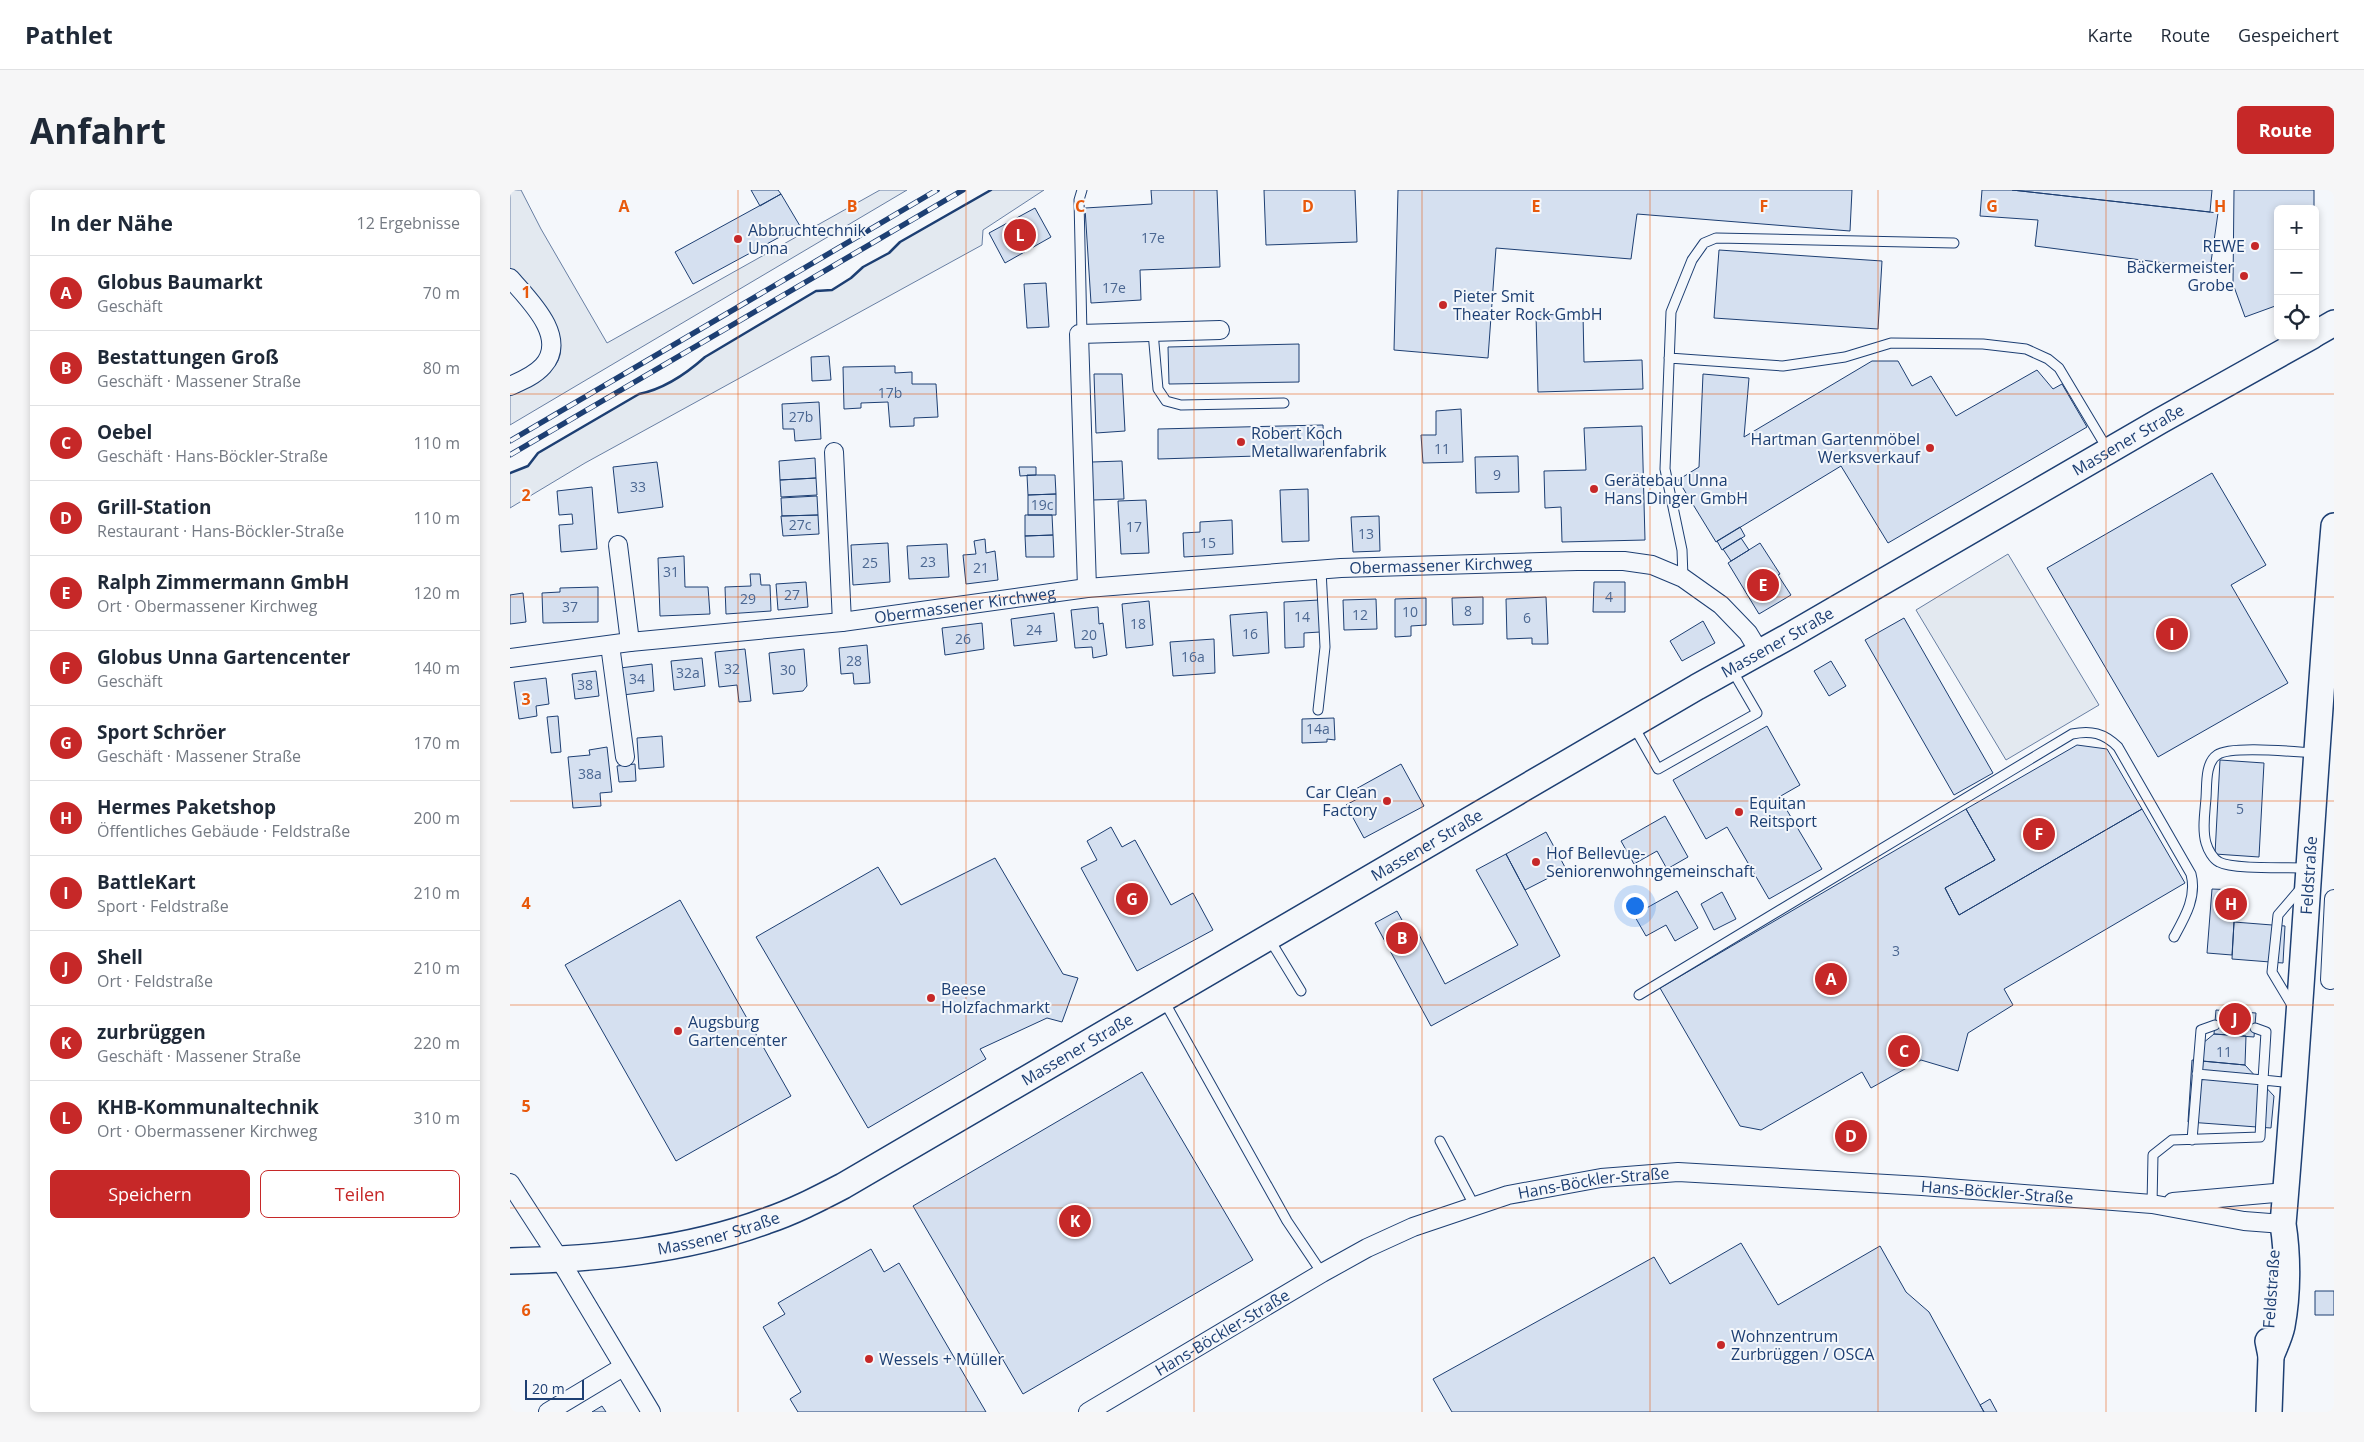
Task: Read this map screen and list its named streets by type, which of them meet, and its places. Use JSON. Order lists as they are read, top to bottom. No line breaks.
{"streets":{"main road":["Massener Straße","Feldstraße"],"street":["Obermassener Kirchweg","Hans-Böckler-Straße"]},"crossings":[["Massener Straße","Obermassener Kirchweg"],["Feldstraße","Hans-Böckler-Straße"]],"places":["Abbruchtechnik Unna","REWE","Bäckermeister Grobe","Pieter Smit Theater Rock GmbH","Robert Koch Metallwarenfabrik","Hartman Gartenmöbel Werksverkauf","Gerätebau Unna Hans Dinger GmbH","Car Clean Factory","Equitan Reitsport","Hof Bellevue- Seniorenwohngemeinschaft","Beese Holzfachmarkt","Augsburg Gartencenter","Wohnzentrum Zurbrüggen / OSCA","Wessels + Müller"],"house_numbers":["17e","17e","17b","27b","11","9","33","19c","27c","17","13","15","23","25","21","31","27","4","29","37","8","10","12","14","6","18","24","16","20","26","16a","28","32","30","32a","34","38","14a","38a","5","3","11"],"scale_bar":"20 m","page":{"header":"Pathlet","nav":["Karte","Route","Gespeichert"],"buttons":["Route",["Speichern","Teilen"]],"title":"Anfahrt","heading":["In der Nähe","12 Ergebnisse"],"map_buttons":["+","−"],"pins":["L","E","I","F","G","H","B","A","J","C","D","K"],"list":[{"mark":"A","name":"Globus Baumarkt","note":"Geschäft","value":"70 m"},{"mark":"B","name":"Bestattungen Groß","note":"Geschäft · Massener Straße","value":"80 m"},{"mark":"C","name":"Oebel","note":"Geschäft · Hans-Böckler-Straße","value":"110 m"},{"mark":"D","name":"Grill-Station","note":"Restaurant · Hans-Böckler-Straße","value":"110 m"},{"mark":"E","name":"Ralph Zimmermann GmbH","note":"Ort · Obermassener Kirchweg","value":"120 m"},{"mark":"F","name":"Globus Unna Gartencenter","note":"Geschäft","value":"140 m"},{"mark":"G","name":"Sport Schröer","note":"Geschäft · Massener Straße","value":"170 m"},{"mark":"H","name":"Hermes Paketshop","note":"Öffentliches Gebäude · Feldstraße","value":"200 m"},{"mark":"I","name":"BattleKart","note":"Sport · Feldstraße","value":"210 m"},{"mark":"J","name":"Shell","note":"Ort · Feldstraße","value":"210 m"},{"mark":"K","name":"zurbrüggen","note":"Geschäft · Massener Straße","value":"220 m"},{"mark":"L","name":"KHB-Kommunaltechnik","note":"Ort · Obermassener Kirchweg","value":"310 m"}],"scale":"20 m"},"grid":{"columns":["A","B","C","D","E","F","G","H"],"rows":["1","2","3","4","5","6"]}}
